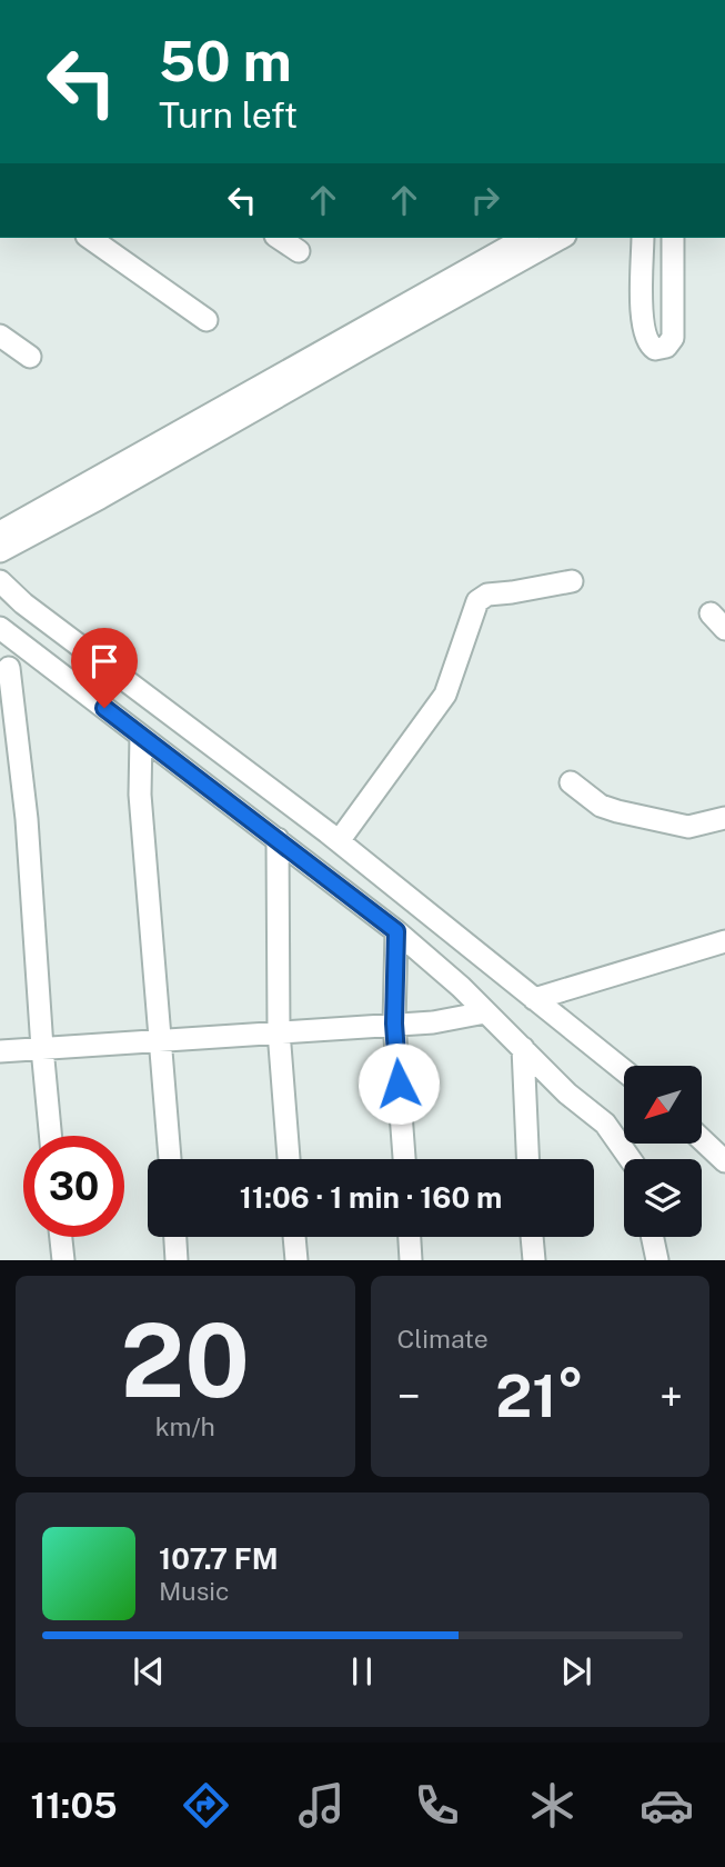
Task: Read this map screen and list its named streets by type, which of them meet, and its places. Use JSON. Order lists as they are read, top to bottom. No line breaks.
{"north":"bottom left","page":{"turn":["50 m","Turn left"],"limit":"30","trip":"11:06 · 1 min · 160 m","tile":[["20","km/h"],"Climate"],"heat":["−","21°","+"],"song":["107.7 FM","Music"],"tabs":"11:05"}}
